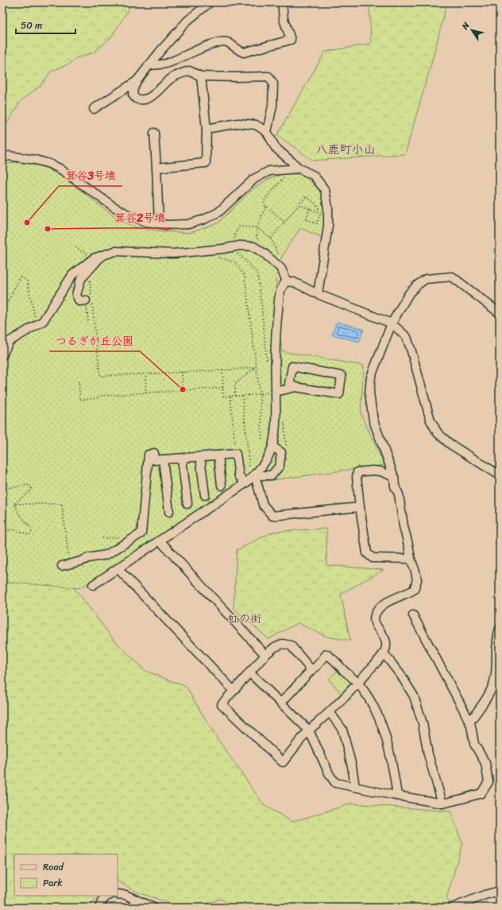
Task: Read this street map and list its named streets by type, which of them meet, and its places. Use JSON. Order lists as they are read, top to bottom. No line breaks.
{"districts":["八鹿町小山","虹の街"],"places":["箕谷3号墳","箕谷2号墳","つるぎが丘公園"],"legend":["Road","Park"],"scale_bar":"50 m","north":"top left"}
